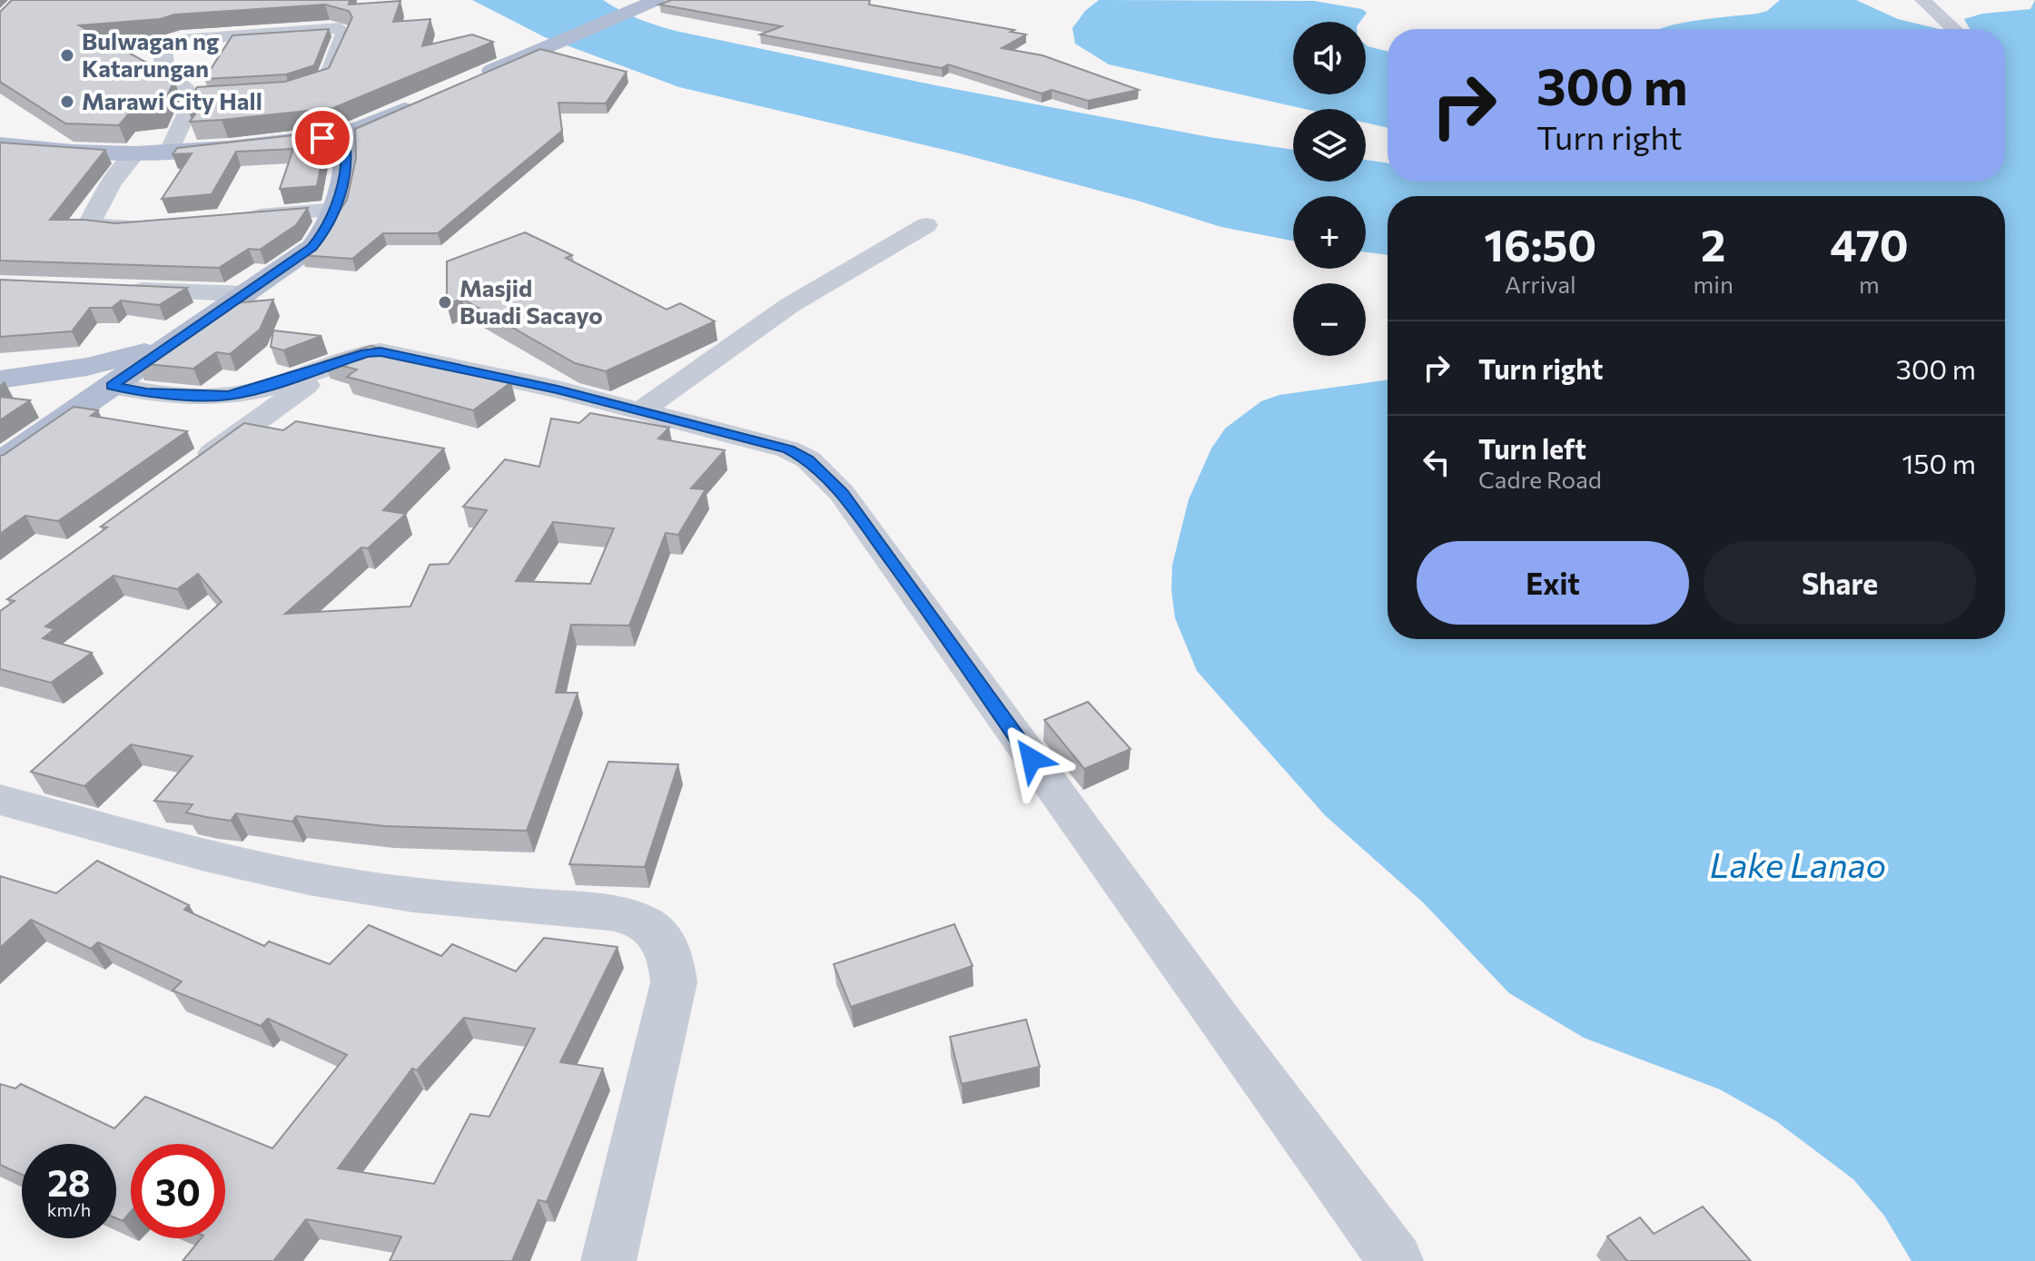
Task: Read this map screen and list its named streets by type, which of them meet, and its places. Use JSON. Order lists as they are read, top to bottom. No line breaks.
{"water":["Lake Lanao"],"places":["Bulwagan ng Katarungan","Marawi City Hall","Masjid Buadi Sacayo"],"page":{"map_buttons":["+","−"],"turn":["300 m","Turn right"],"eta":["16:50","Arrival","2","min","470","m"],"list":[{"name":"Turn right","value":"300 m"},{"name":"Turn left","note":"Cadre Road","value":"150 m"}],"buttons":["Exit","Share"],"speed":"28 km/h","limit":"30"}}
